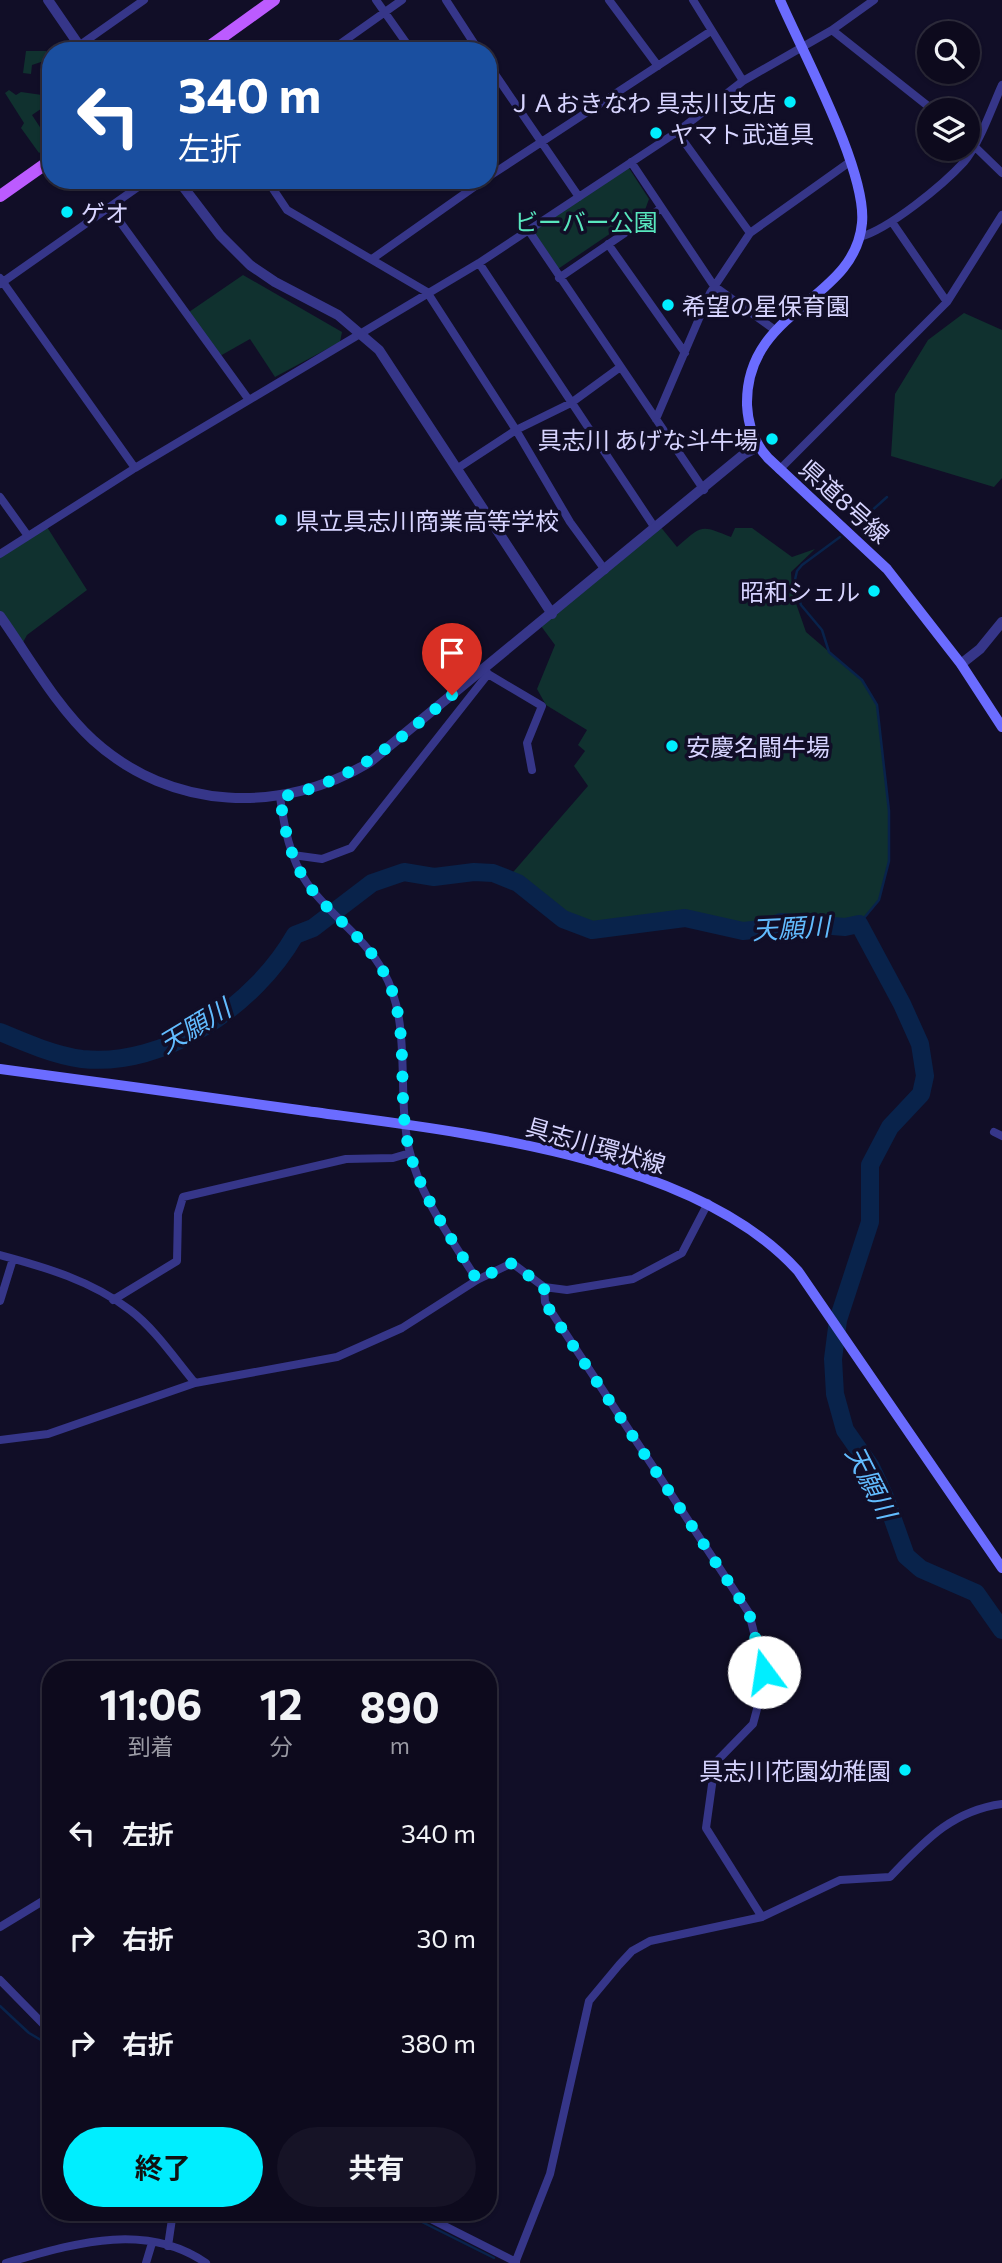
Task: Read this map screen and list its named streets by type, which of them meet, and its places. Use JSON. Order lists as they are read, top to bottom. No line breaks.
{"streets":{"main road":["県道8号線","具志川環状線"]},"water":["天願川"],"parks":["ビーバー公園"],"places":["ＪＡおきなわ 具志川支店","ヤマト武道具","ゲオ","希望の星保育園","具志川 あげな斗牛場","県立具志川商業高等学校","昭和シェル","安慶名闘牛場","具志川花園幼稚園"],"page":{"turn":["340 m","左折"],"eta":["11:06","到着","12","分","890","m"],"list":[{"name":"左折","value":"340 m"},{"name":"右折","value":"30 m"},{"name":"右折","value":"380 m"}],"buttons":["終了","共有"]}}
